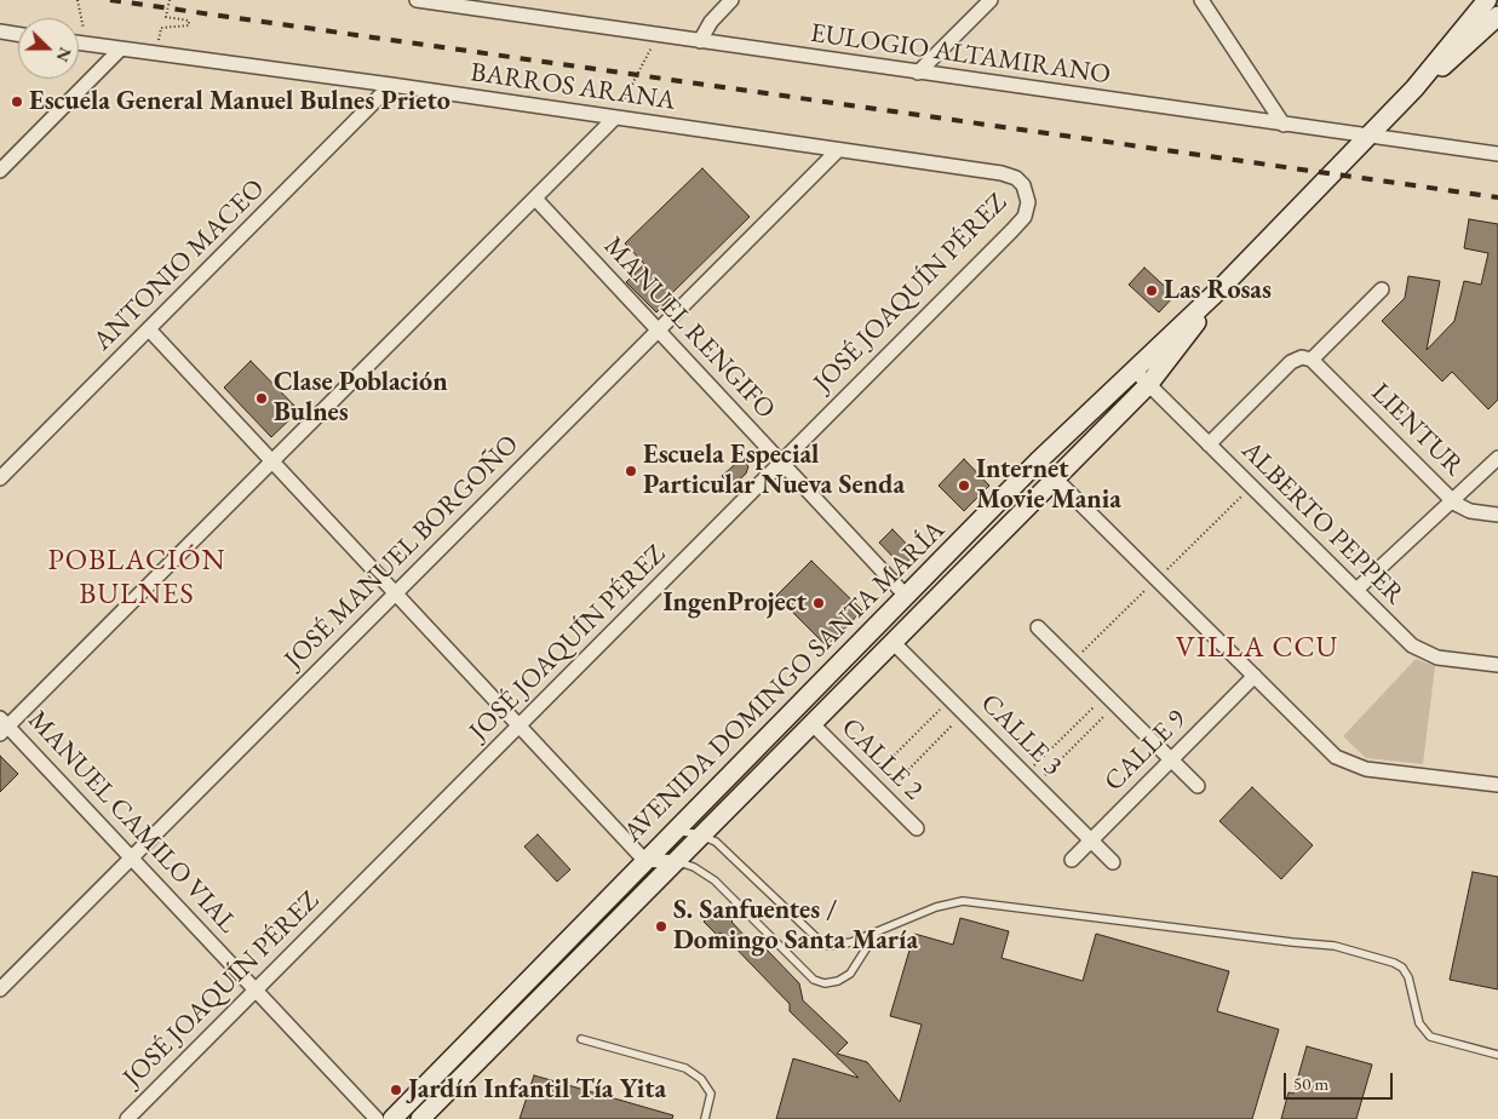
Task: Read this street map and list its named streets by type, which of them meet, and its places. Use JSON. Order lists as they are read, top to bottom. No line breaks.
{"streets":{"main road":["AVENIDA DOMINGO SANTA MARÍA"],"street":["EULOGIO ALTAMIRANO","BARROS ARANA","ANTONIO MACEO","JOSÉ JOAQUÍN PÉREZ","MANUEL RENGIFO","LIENTUR","ALBERTO PEPPER","JOSÉ MANUEL BORGOÑO","CALLE 3","CALLE 9","CALLE 2","MANUEL CAMILO VIAL"]},"crossings":[["EULOGIO ALTAMIRANO","AVENIDA DOMINGO SANTA MARÍA"],["BARROS ARANA","ANTONIO MACEO"],["BARROS ARANA","JOSÉ JOAQUÍN PÉREZ"],["BARROS ARANA","JOSÉ MANUEL BORGOÑO"],["JOSÉ JOAQUÍN PÉREZ","MANUEL RENGIFO"],["JOSÉ JOAQUÍN PÉREZ","MANUEL CAMILO VIAL"],["MANUEL RENGIFO","JOSÉ MANUEL BORGOÑO"],["MANUEL RENGIFO","AVENIDA DOMINGO SANTA MARÍA"],["ALBERTO PEPPER","AVENIDA DOMINGO SANTA MARÍA"],["JOSÉ MANUEL BORGOÑO","MANUEL CAMILO VIAL"],["AVENIDA DOMINGO SANTA MARÍA","CALLE 3"],["AVENIDA DOMINGO SANTA MARÍA","CALLE 2"],["CALLE 3","CALLE 9"]],"districts":["POBLACIÓN BULNES","VILLA CCU"],"places":["Escuela General Manuel Bulnes Prieto","Las Rosas","Clase Población Bulnes","Escuela Especial Particular Nueva Senda","Internet Movie Mania","IngenProject","S. Sanfuentes / Domingo Santa María","Jardín Infantil Tía Yita"],"scale_bar":"50 m","north":"right"}
